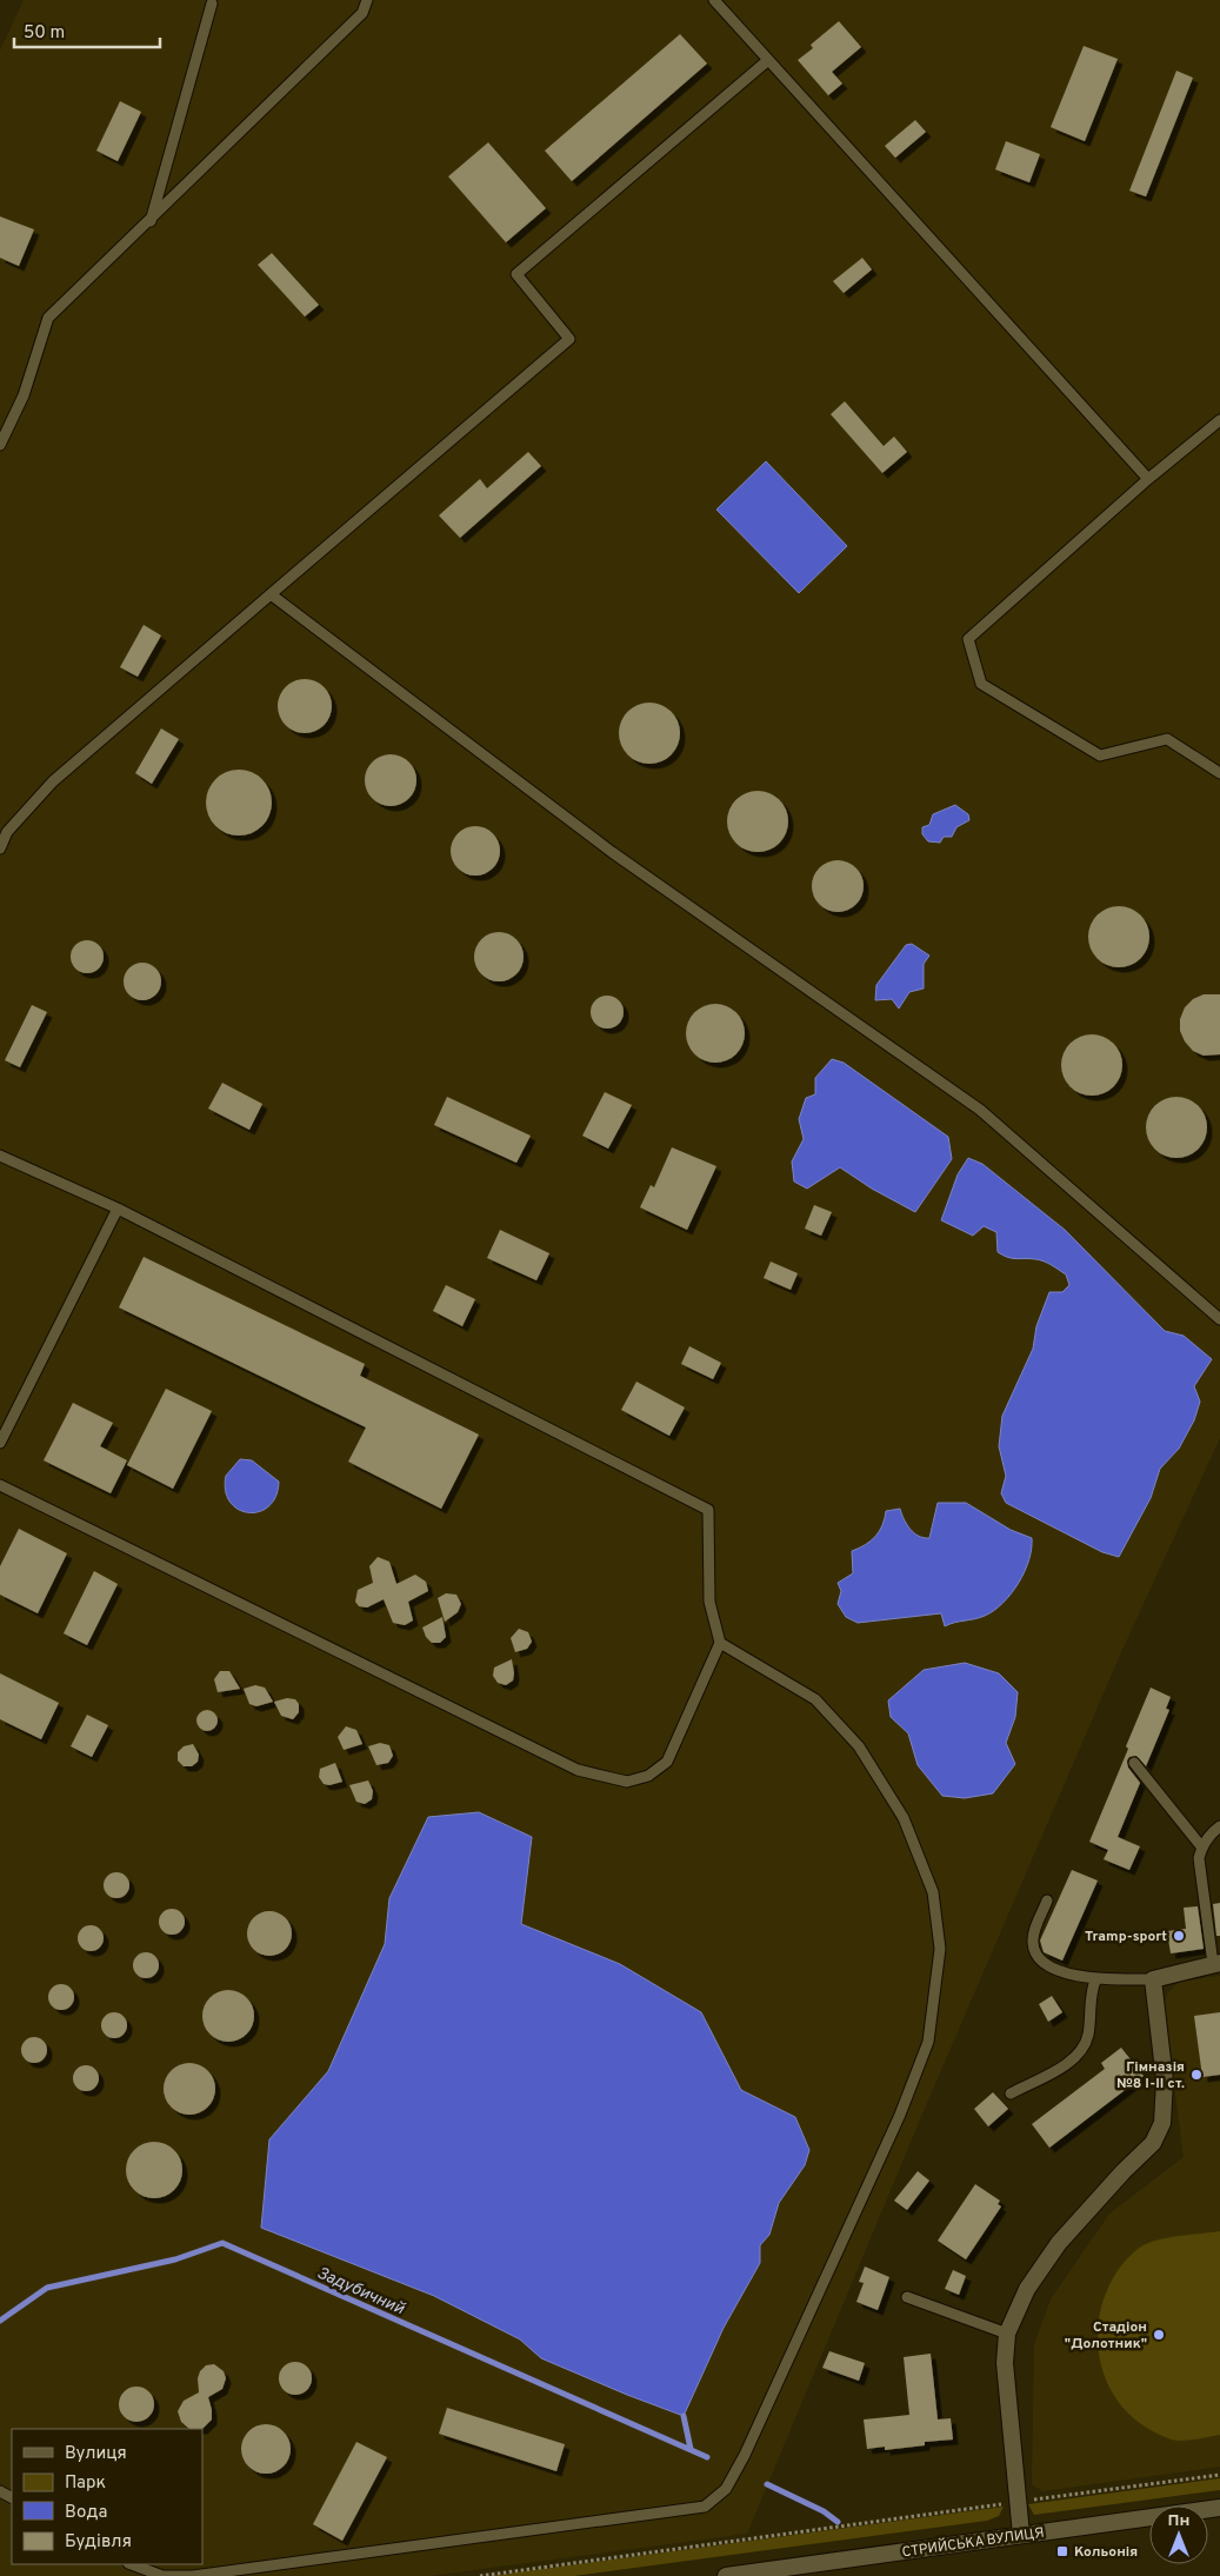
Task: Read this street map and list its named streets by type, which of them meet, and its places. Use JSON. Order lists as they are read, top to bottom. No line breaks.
{"streets":{"street":["СТРИЙСЬКА ВУЛИЦЯ"]},"water":["Задубичний"],"places":{"other":["Tramp-sport","Гімназія №8 I-II ст.","Стадіон \"Долотник\""],"transit":["Кольонія"]},"legend":["Вулиця","Парк","Вода","Будівля"],"scale_bar":"50 m","north":"top"}
